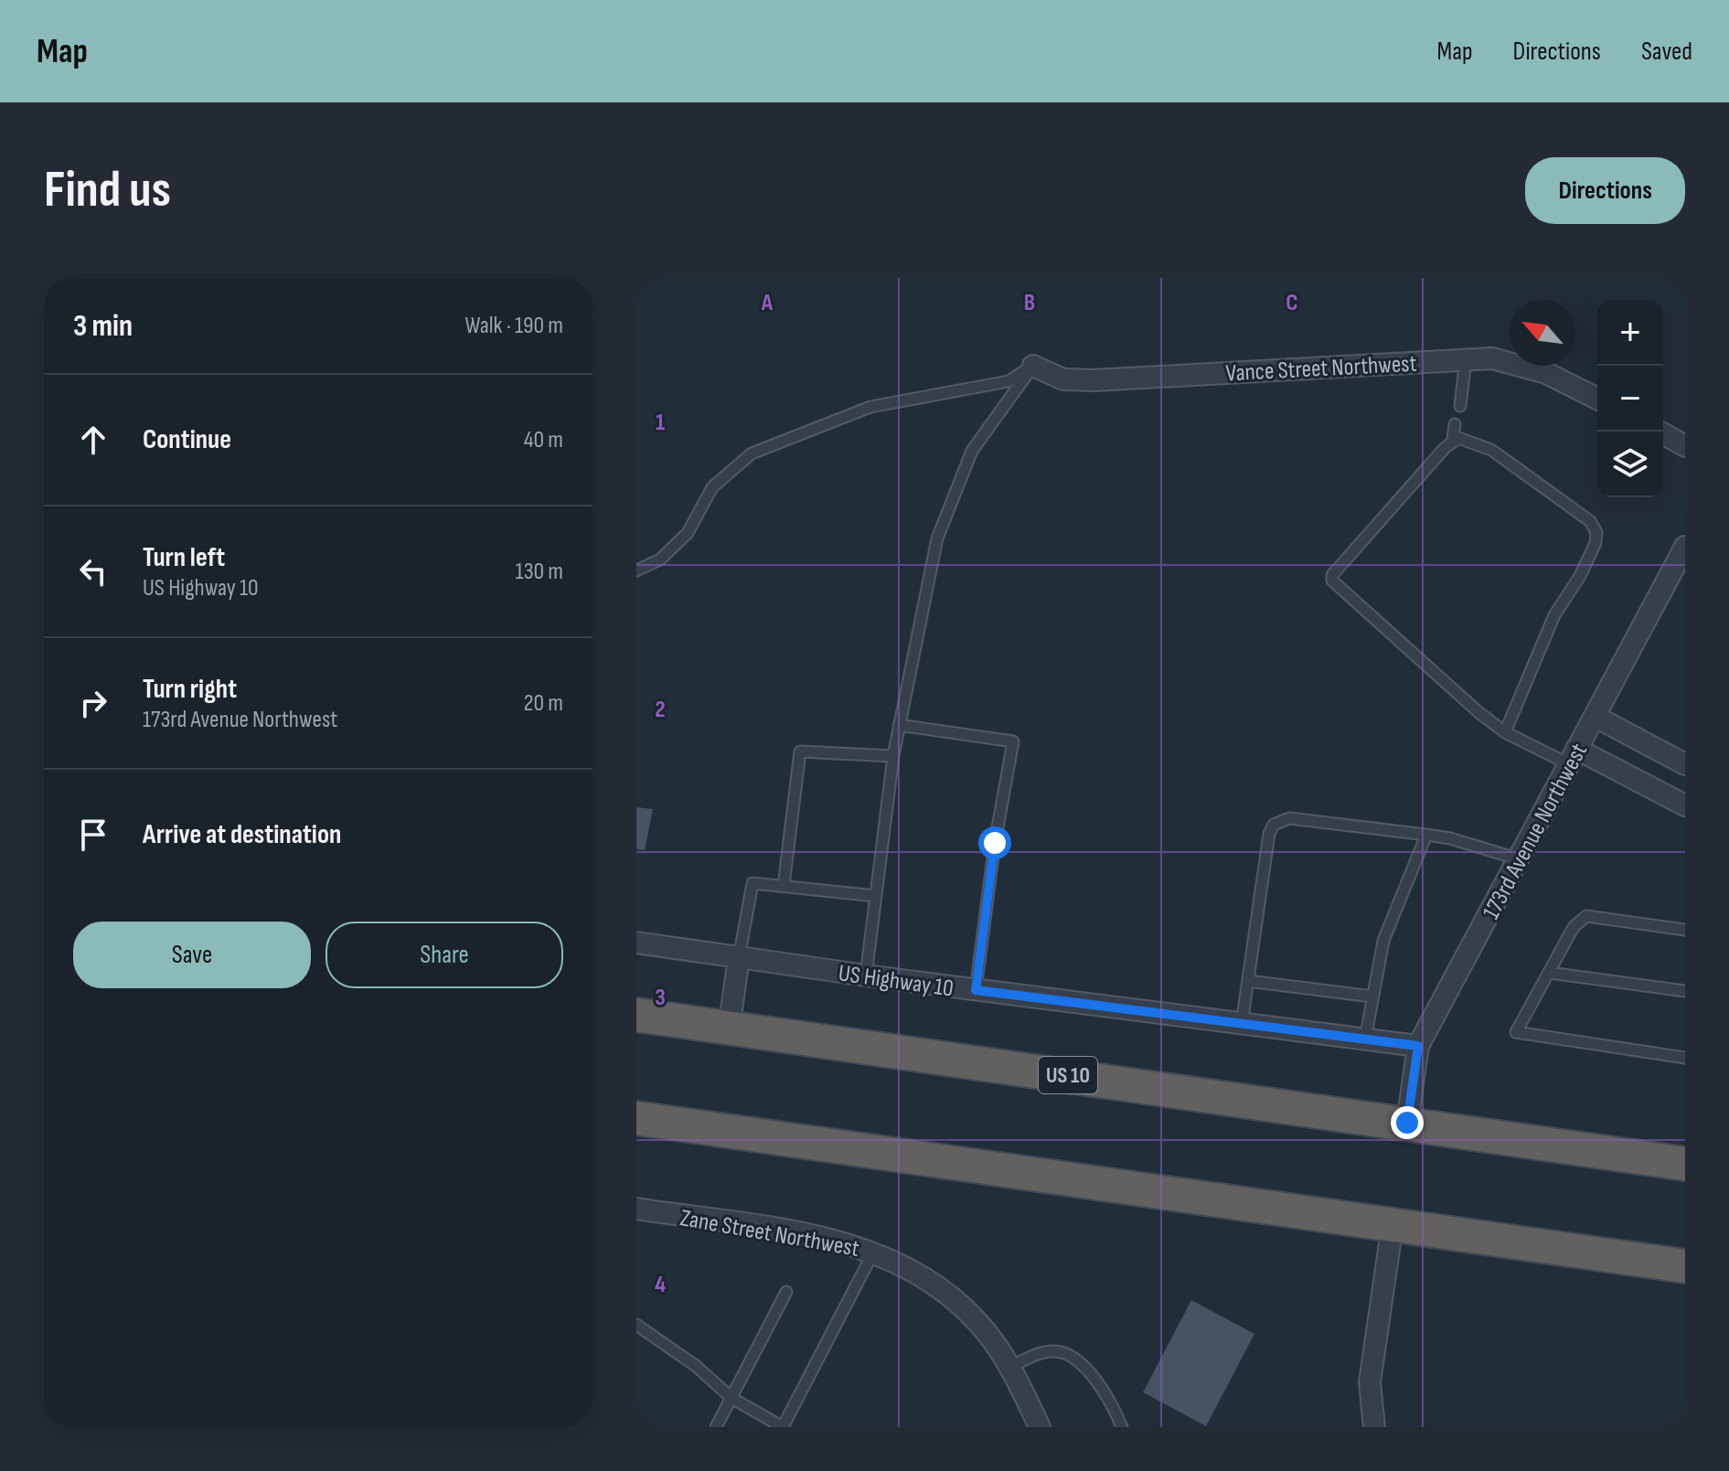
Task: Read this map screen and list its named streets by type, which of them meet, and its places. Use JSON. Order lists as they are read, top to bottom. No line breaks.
{"streets":{"highway":["US 10"],"street":["Vance Street Northwest","173rd Avenue Northwest","US Highway 10","Zane Street Northwest"]},"crossings":[["173rd Avenue Northwest","US Highway 10"],["173rd Avenue Northwest","US 10"]],"north":"top left","page":{"header":"Map","nav":["Map","Directions","Saved"],"buttons":["Directions",["Save","Share"]],"title":"Find us","heading":["3 min","Walk · 190 m"],"map_buttons":["+","−"],"list":[["Continue","40 m"],["Turn left","US Highway 10","130 m"],["Turn right","173rd Avenue Northwest","20 m"],"Arrive at destination"]},"grid":{"columns":["A","B","C"],"rows":["1","2","3","4"]}}
